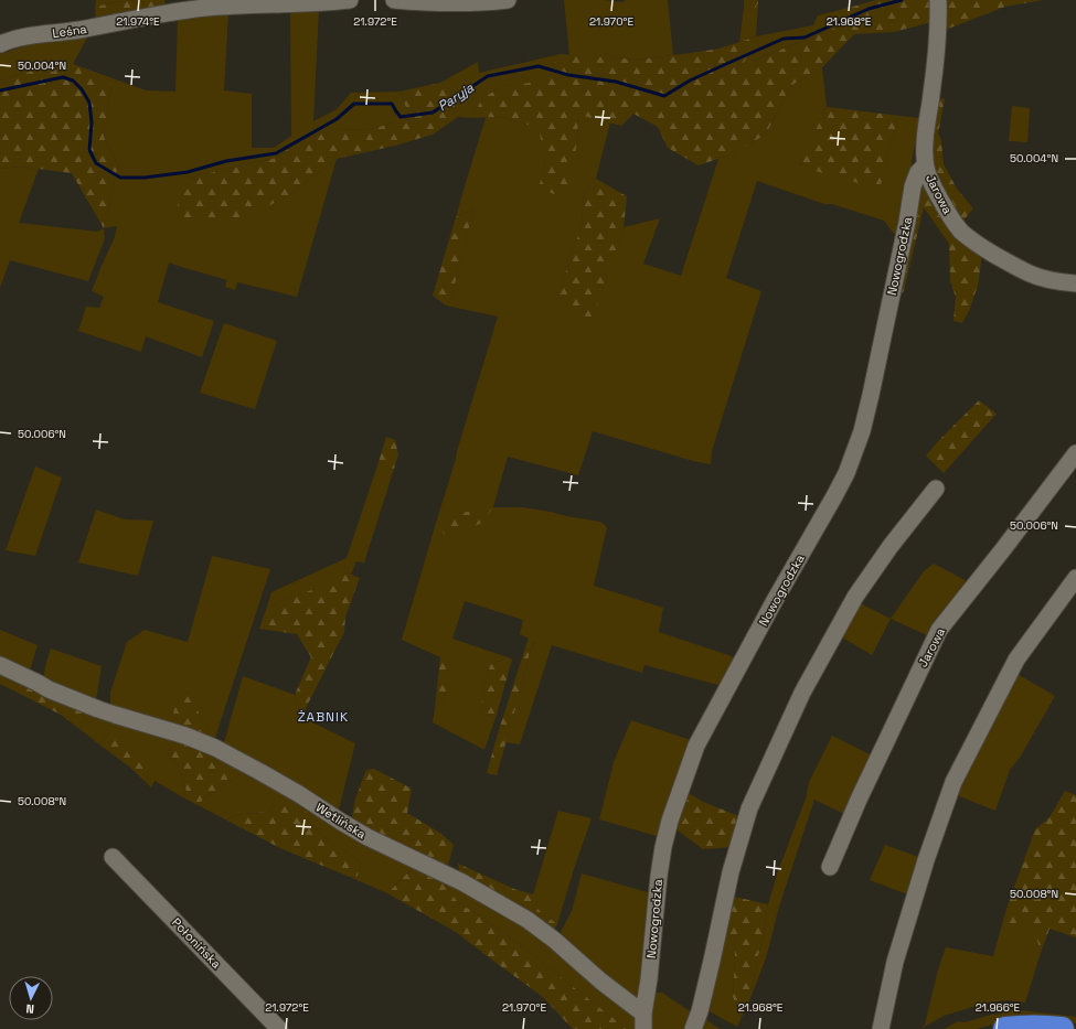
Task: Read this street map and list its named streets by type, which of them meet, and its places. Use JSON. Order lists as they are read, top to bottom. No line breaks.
{"streets":{"street":["Leśna","Jarowa","Nowogrodzka","Wetlińska","Połonińska"]},"crossings":[["Jarowa","Nowogrodzka"],["Nowogrodzka","Wetlińska"]],"districts":["ŻABNIK"],"water":["Paryja"],"north":"bottom","coordinates":["21.974°E","21.972°E","21.970°E","21.968°E","50.004°N","50.006°N","50.008°N","21.966°E"]}
